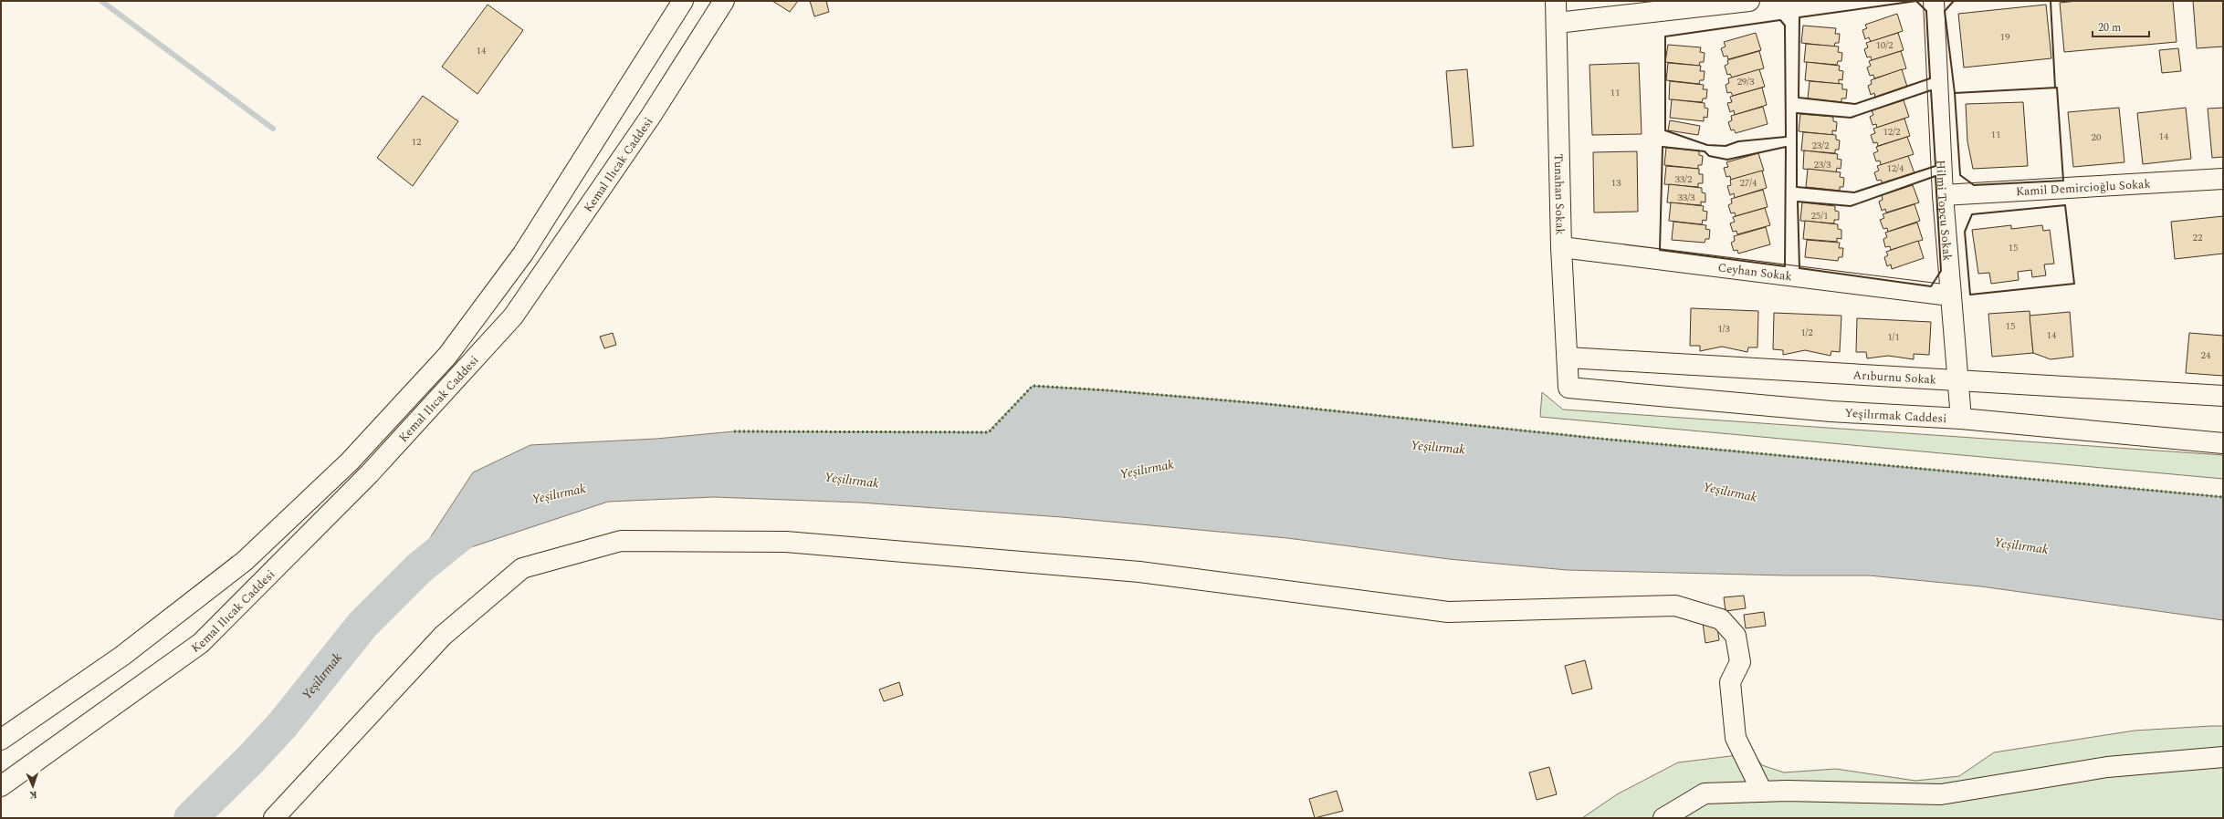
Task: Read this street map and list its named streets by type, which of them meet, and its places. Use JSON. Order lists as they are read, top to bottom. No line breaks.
{"streets":{"main road":["Kemal Ilıcak Caddesi","Kamil Demircioğlu Sokak","Tunahan Sokak","Hilmi Topçu Sokak","Ceyhan Sokak","Arıburnu Sokak","Yeşilırmak Caddesi"]},"crossings":[["Kamil Demircioğlu Sokak","Hilmi Topçu Sokak"],["Tunahan Sokak","Ceyhan Sokak"],["Tunahan Sokak","Arıburnu Sokak"],["Tunahan Sokak","Yeşilırmak Caddesi"],["Hilmi Topçu Sokak","Ceyhan Sokak"],["Hilmi Topçu Sokak","Arıburnu Sokak"],["Hilmi Topçu Sokak","Yeşilırmak Caddesi"]],"water":["Yeşilırmak"],"house_numbers":["19","10/2","14","29/3","11","12/2","11","14","20","12","23/2","23/3","12/4","33/2","13","27/4","33/3","25/1","22","15","15","1/3","1/2","14","1/1","24"],"scale_bar":"20 m","north":"bottom"}
